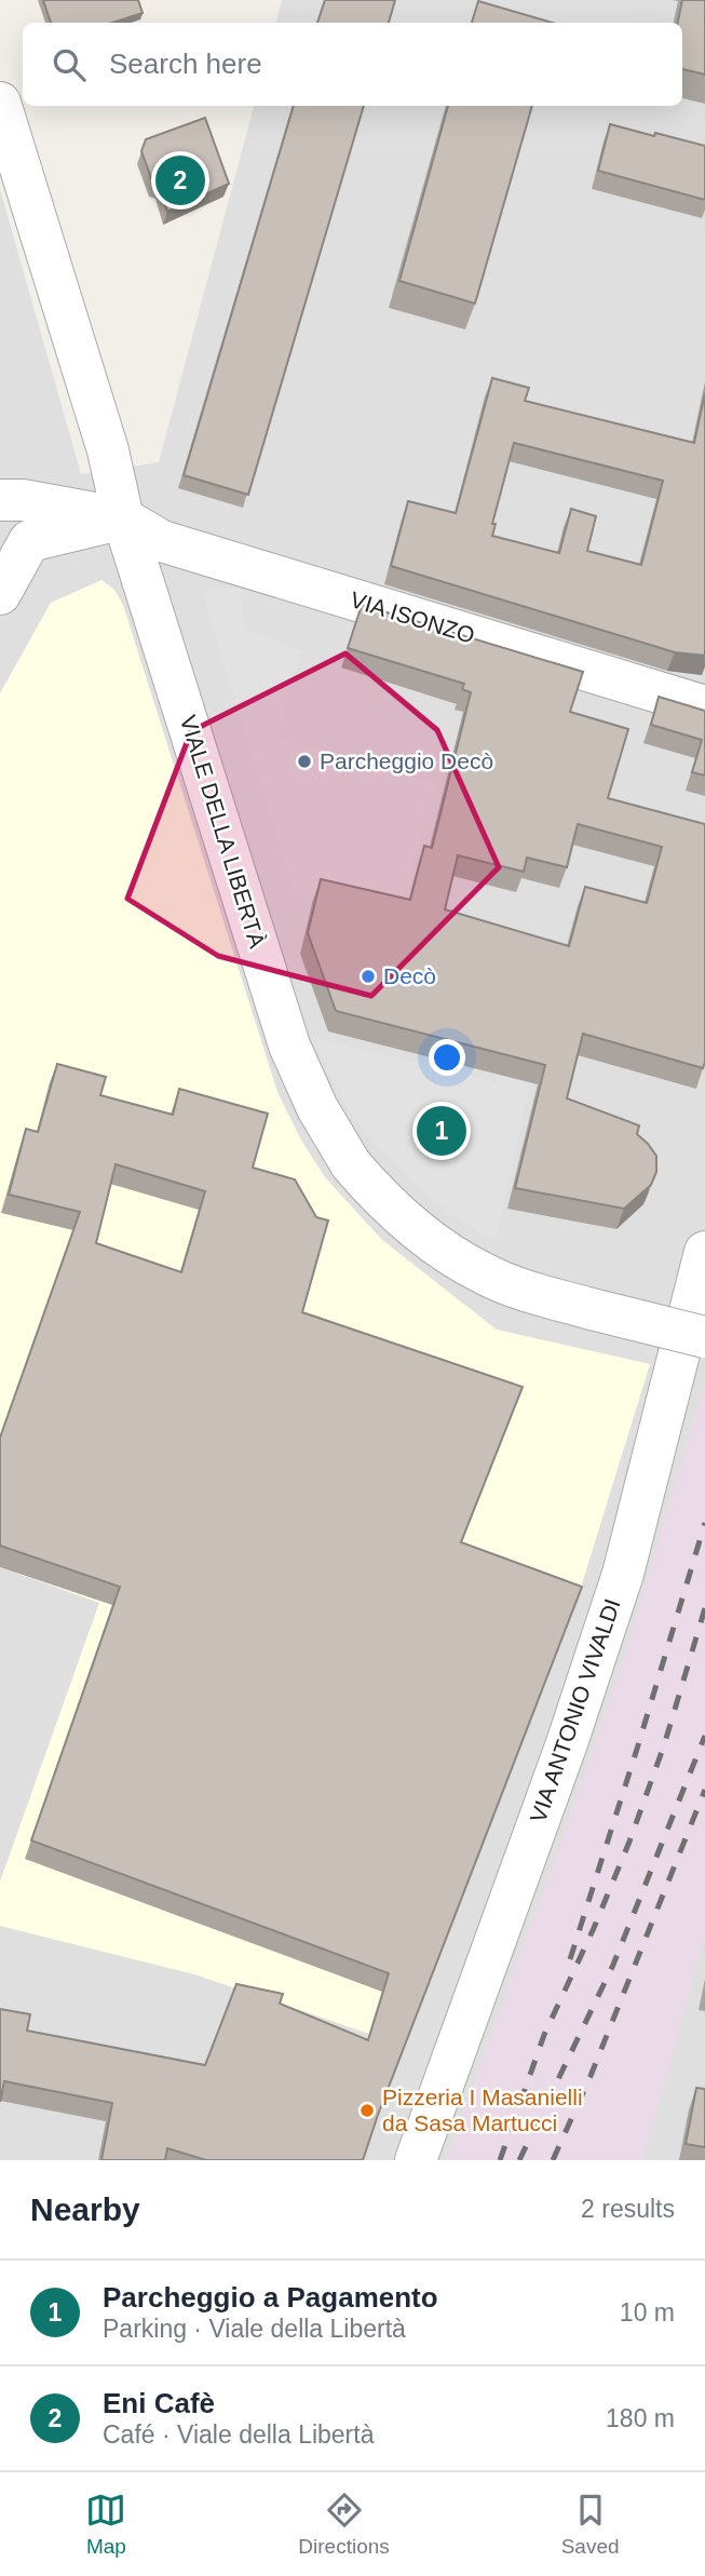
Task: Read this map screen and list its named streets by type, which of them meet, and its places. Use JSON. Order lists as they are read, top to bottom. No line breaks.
{"streets":{"street":["VIA ISONZO","VIALE DELLA LIBERTÀ","VIA ANTONIO VIVALDI"]},"crossings":[["VIA ISONZO","VIALE DELLA LIBERTÀ"]],"places":["Parcheggio Decò","Decò","Pizzeria I Masanielli da Sasa Martucci"],"page":{"search":"Search here","pins":["2","1"],"heading":["Nearby","2 results"],"list":[{"mark":"1","name":"Parcheggio a Pagamento","note":"Parking · Viale della Libertà","value":"10 m"},{"mark":"2","name":"Eni Cafè","note":"Café · Viale della Libertà","value":"180 m"}],"nav":["Map","Directions","Saved"]}}
